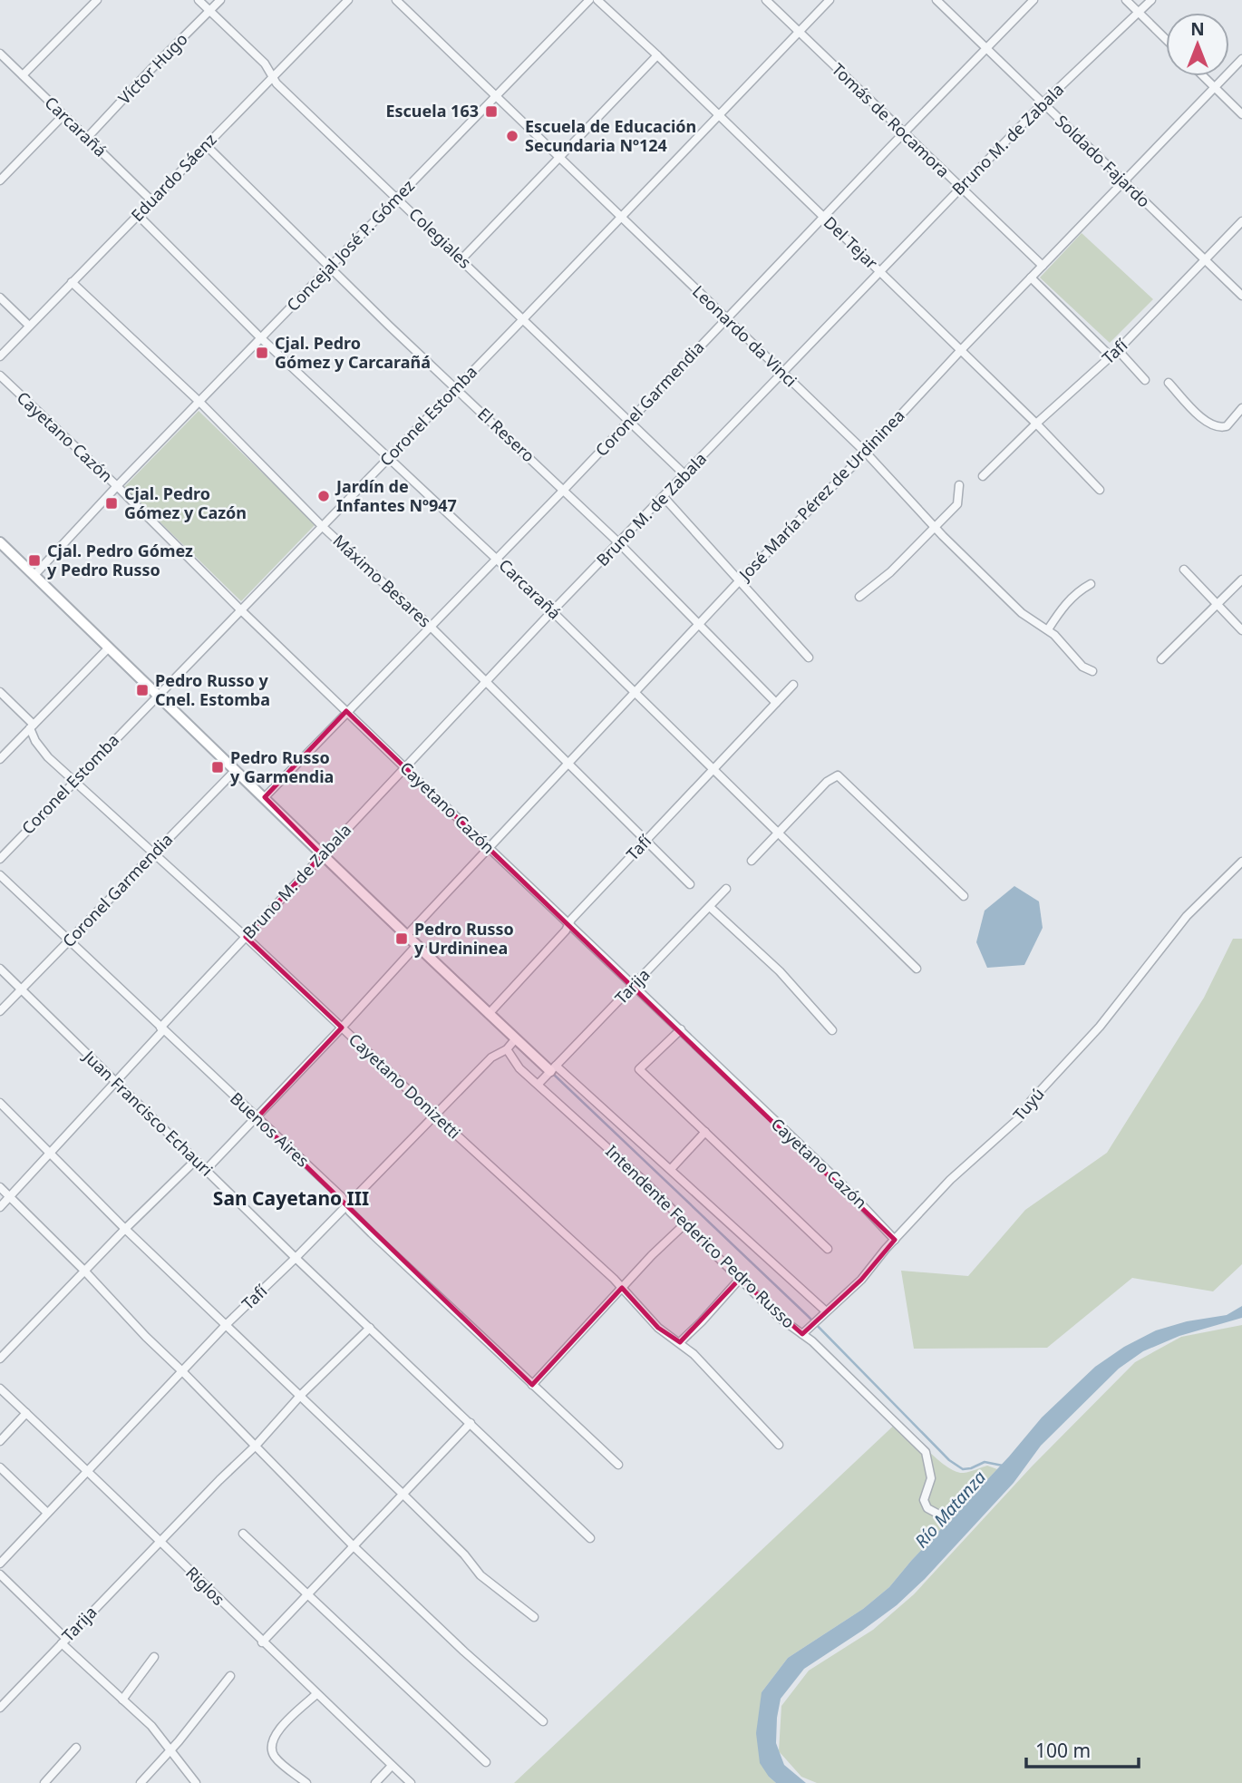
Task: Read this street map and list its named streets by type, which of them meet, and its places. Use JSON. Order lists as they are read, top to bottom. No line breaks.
{"streets":{"street":["Víctor Hugo","Tomás de Rocamora","Carcarañá","Bruno M. de Zabala","Soldado Fajardo","Eduardo Sáenz","Colegiales","Del Tejar","Concejal José P. Gómez","Leonardo da Vinci","Tafí","Coronel Garmendia","Coronel Estomba","El Resero","Cayetano Cazón","José María Pérez de Urdininea","Máximo Besares","Tarija","Cayetano Donizetti","Tuyú","Juan Francisco Echauri","Buenos Aires","Intendente Federico Pedro Russo","Riglos"]},"crossings":[["Víctor Hugo","Carcarañá"],["Víctor Hugo","Colegiales"],["Tomás de Rocamora","Bruno M. de Zabala"],["Tomás de Rocamora","Coronel Garmendia"],["Tomás de Rocamora","Coronel Estomba"],["Tomás de Rocamora","José María Pérez de Urdininea"],["Carcarañá","Bruno M. de Zabala"],["Carcarañá","Eduardo Sáenz"],["Carcarañá","Concejal José P. Gómez"],["Carcarañá","Tafí"],["Carcarañá","Coronel Garmendia"],["Carcarañá","Coronel Estomba"],["Carcarañá","José María Pérez de Urdininea"],["Bruno M. de Zabala","Soldado Fajardo"],["Bruno M. de Zabala","Colegiales"],["Bruno M. de Zabala","Del Tejar"],["Bruno M. de Zabala","Leonardo da Vinci"],["Bruno M. de Zabala","El Resero"],["Bruno M. de Zabala","Cayetano Cazón"],["Bruno M. de Zabala","Máximo Besares"],["Bruno M. de Zabala","Cayetano Donizetti"],["Bruno M. de Zabala","Buenos Aires"],["Soldado Fajardo","Tafí"],["Soldado Fajardo","Coronel Garmendia"],["Soldado Fajardo","José María Pérez de Urdininea"],["Eduardo Sáenz","Colegiales"],["Eduardo Sáenz","El Resero"],["Eduardo Sáenz","Máximo Besares"],["Colegiales","Concejal José P. Gómez"],["Colegiales","Coronel Garmendia"],["Colegiales","Coronel Estomba"],["Del Tejar","Tafí"],["Del Tejar","Coronel Garmendia"],["Del Tejar","Coronel Estomba"],["Del Tejar","José María Pérez de Urdininea"],["Concejal José P. Gómez","Leonardo da Vinci"],["Concejal José P. Gómez","El Resero"],["Concejal José P. Gómez","Cayetano Cazón"],["Concejal José P. Gómez","Máximo Besares"],["Leonardo da Vinci","Coronel Garmendia"],["Leonardo da Vinci","Coronel Estomba"],["Leonardo da Vinci","José María Pérez de Urdininea"],["Tafí","El Resero"],["Tafí","Cayetano Cazón"],["Tafí","Máximo Besares"],["Tafí","Cayetano Donizetti"],["Tafí","Juan Francisco Echauri"],["Tafí","Buenos Aires"],["Tafí","Intendente Federico Pedro Russo"],["Tafí","Riglos"],["Coronel Garmendia","El Resero"],["Coronel Garmendia","Cayetano Cazón"],["Coronel Garmendia","Máximo Besares"],["Coronel Garmendia","Cayetano Donizetti"],["Coronel Garmendia","Juan Francisco Echauri"],["Coronel Garmendia","Buenos Aires"],["Coronel Estomba","El Resero"],["Coronel Estomba","Cayetano Cazón"],["Coronel Estomba","Máximo Besares"],["Coronel Estomba","Cayetano Donizetti"],["El Resero","José María Pérez de Urdininea"],["Cayetano Cazón","José María Pérez de Urdininea"],["Cayetano Cazón","Tarija"],["Cayetano Cazón","Tuyú"],["José María Pérez de Urdininea","Máximo Besares"],["Tarija","Juan Francisco Echauri"],["Tarija","Intendente Federico Pedro Russo"],["Tarija","Riglos"],["Tuyú","Intendente Federico Pedro Russo"]],"districts":["San Cayetano III"],"water":["Río Matanza"],"places":{"transit":["Escuela 163","Cjal. Pedro Gómez y Carcarañá","Cjal. Pedro Gómez y Cazón","Cjal. Pedro Gómez y Pedro Russo","Pedro Russo y Cnel. Estomba","Pedro Russo y Garmendia","Pedro Russo y Urdininea"],"other":["Escuela de Educación Secundaria Nº124","Jardín de Infantes Nº947"]},"scale_bar":"100 m","north":"top"}
